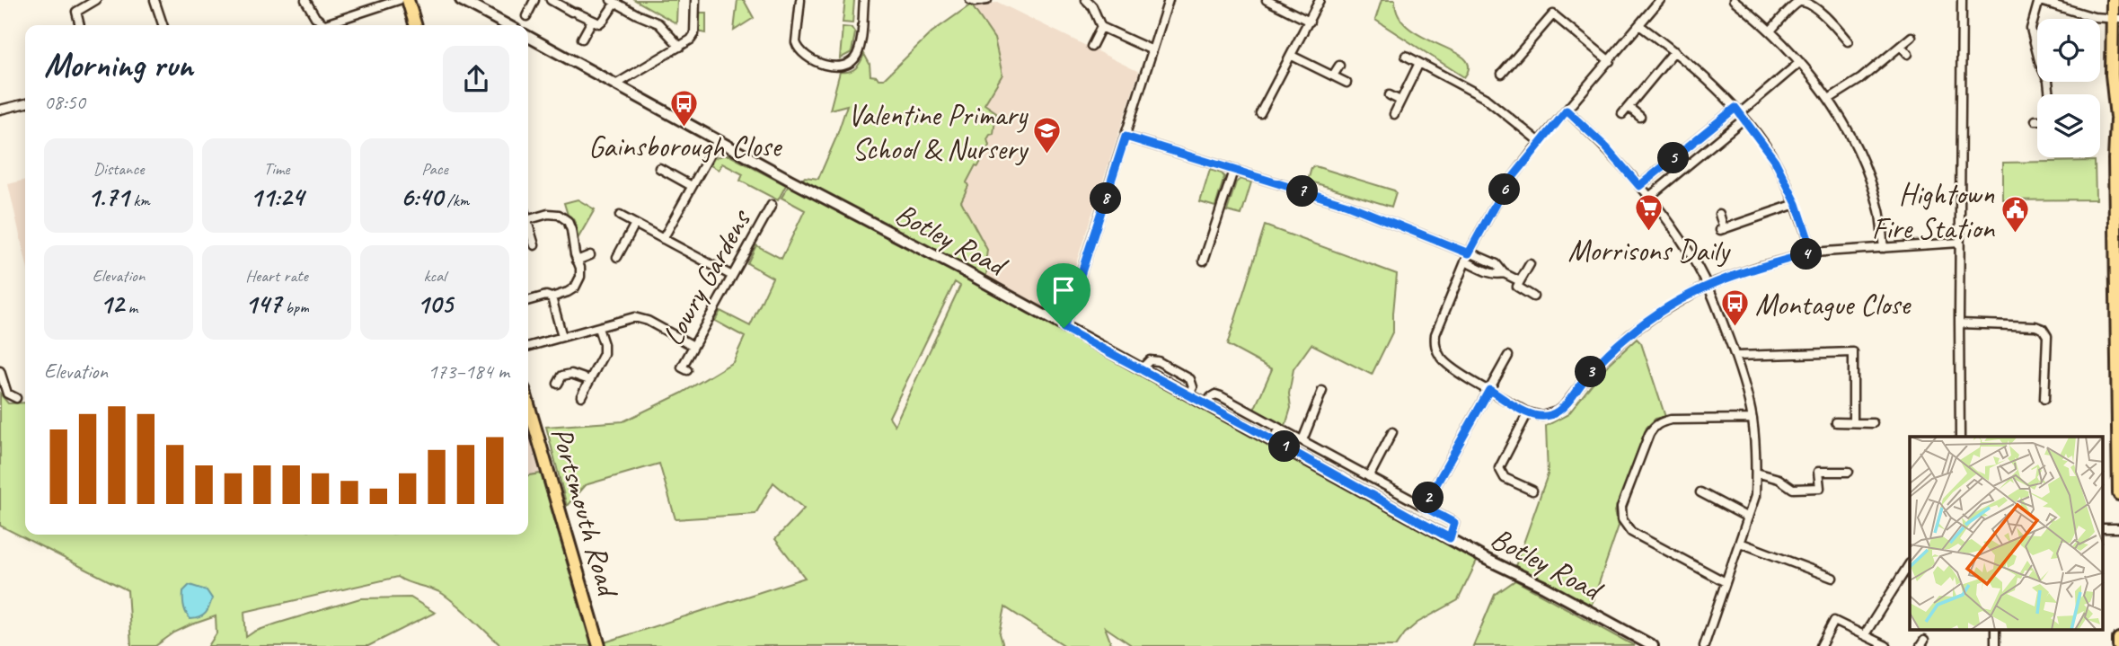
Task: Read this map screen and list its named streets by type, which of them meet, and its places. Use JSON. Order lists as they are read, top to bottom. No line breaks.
{"streets":{"main road":["Botley Road","Portsmouth Road"],"street":["Lowry Gardens"]},"places":{"bus stop":["Gainsborough Close","Montague Close"],"school or university":["Valentine Primary School & Nursery"],"supermarket":["Morrisons Daily"],"public building":["Hightown Fire Station"]},"page":{"heading":["Morning run","08:50"],"stats":[["Distance","1.71 km"],["Time","11:24"],["Pace","6:40 /km"],["Elevation","12 m"],["Heart rate","147 bpm"],["kcal","105"]],"pins":["5","6","7","8","4","3","1","2"],"chart":["Elevation","173–184 m"]}}
